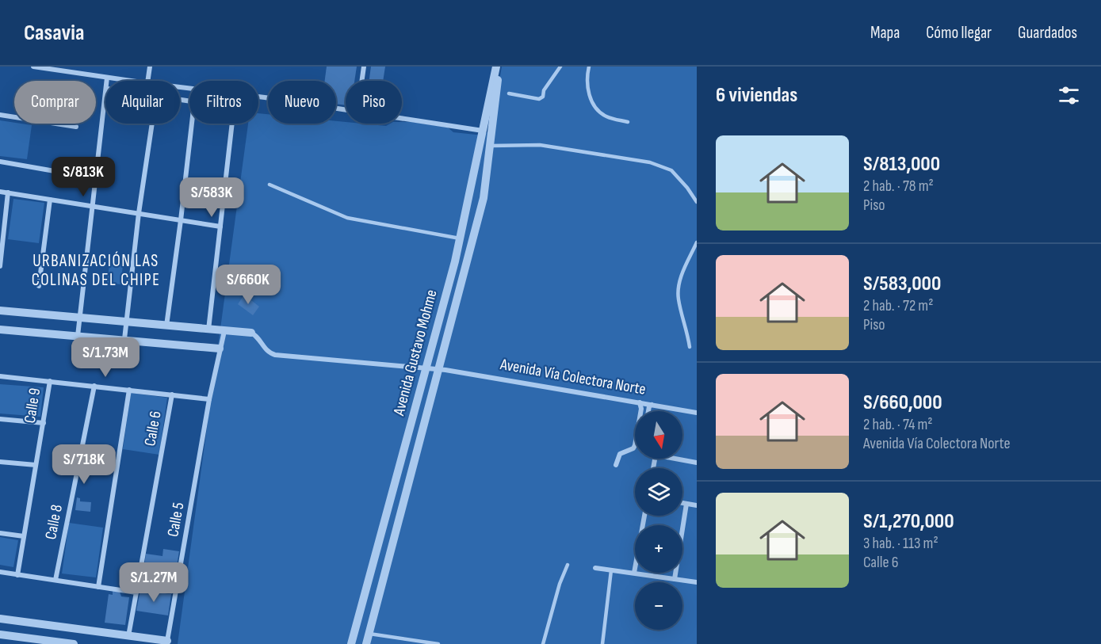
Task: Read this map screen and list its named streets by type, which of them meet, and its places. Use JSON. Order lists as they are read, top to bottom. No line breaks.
{"streets":{"street":["Avenida Gustavo Mohme","Avenida Vía Colectora Norte","Calle 9","Calle 6","Calle 5","Calle 8"]},"crossings":[["Avenida Gustavo Mohme","Avenida Vía Colectora Norte"]],"districts":["URBANIZACIÓN LAS COLINAS DEL CHIPE"],"north":"bottom","page":{"header":"Casavia","nav":["Mapa","Cómo llegar","Guardados"],"heading":"6 viviendas","chip":["Comprar","Alquilar","Filtros","Nuevo","Piso"],"list":[{"name":"S/813,000","note":"2 hab. · 78 m² · Piso"},{"name":"S/583,000","note":"2 hab. · 72 m² · Piso"},{"name":"S/660,000","note":"2 hab. · 74 m² · Avenida Vía Colectora Norte"},{"name":"S/1,270,000","note":"3 hab. · 113 m² · Calle 6"}],"price":["S/813K","S/583K","S/660K","S/1.73M","S/718K","S/1.27M"],"map_buttons":["+","−"]}}
